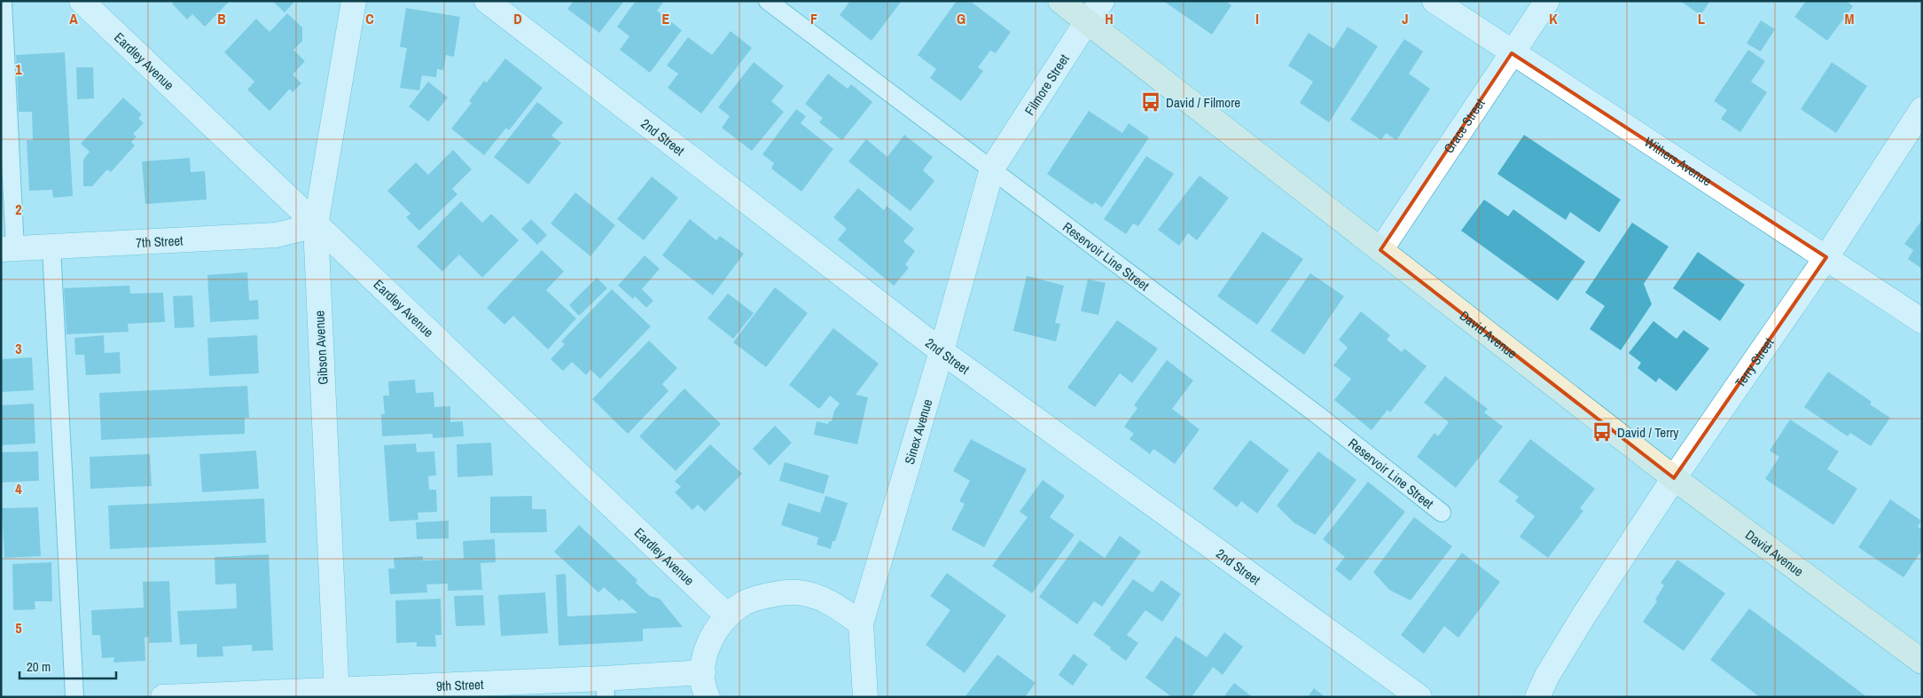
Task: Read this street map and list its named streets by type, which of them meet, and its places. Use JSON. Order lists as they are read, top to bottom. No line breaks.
{"streets":{"main road":["David Avenue"],"street":["Eardley Avenue","Filmore Street","Grace Street","2nd Street","Withers Avenue","7th Street","Gibson Avenue","Terry Street","Sinex Avenue","9th Street"],"lane":["Reservoir Line Street"]},"crossings":[["Eardley Avenue","7th Street"],["Eardley Avenue","Gibson Avenue"],["Filmore Street","Reservoir Line Street"],["Filmore Street","David Avenue"],["Filmore Street","Sinex Avenue"],["Grace Street","Withers Avenue"],["Grace Street","David Avenue"],["2nd Street","Sinex Avenue"],["Withers Avenue","Terry Street"],["7th Street","Gibson Avenue"],["Reservoir Line Street","Sinex Avenue"],["David Avenue","Terry Street"],["Gibson Avenue","9th Street"]],"places":{"bus stop":["David / Filmore","David / Terry"]},"scale_bar":"20 m","grid":{"columns":["A","B","C","D","E","F","G","H","I","J","K","L","M"],"rows":["1","2","3","4","5"]}}
